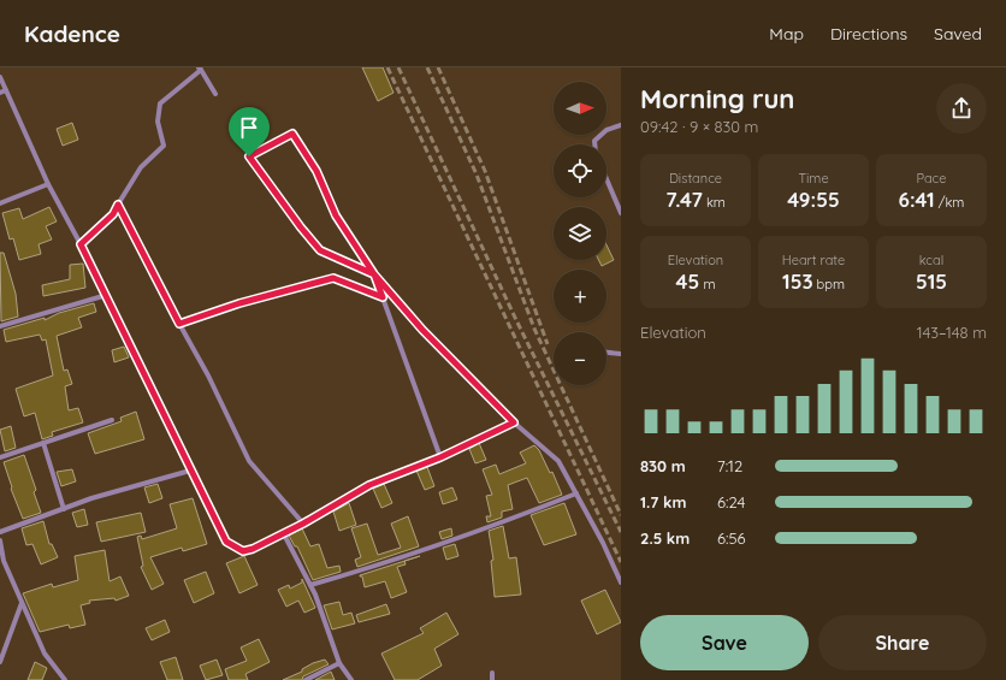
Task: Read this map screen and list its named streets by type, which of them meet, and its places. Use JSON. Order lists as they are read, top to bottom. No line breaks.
{"north":"right","page":{"header":"Kadence","nav":["Map","Directions","Saved"],"heading":["Morning run","09:42 · 9 × 830 m"],"map_buttons":["+","−"],"stats":[["Distance","7.47 km"],["Time","49:55"],["Pace","6:41 /km"],["Elevation","45 m"],["Heart rate","153 bpm"],["kcal","515"]],"chart":["Elevation","143–148 m"],"list":[{"name":"830 m","note":"7:12"},{"name":"1.7 km","note":"6:24"},{"name":"2.5 km","note":"6:56"}],"buttons":["Save","Share"]}}
